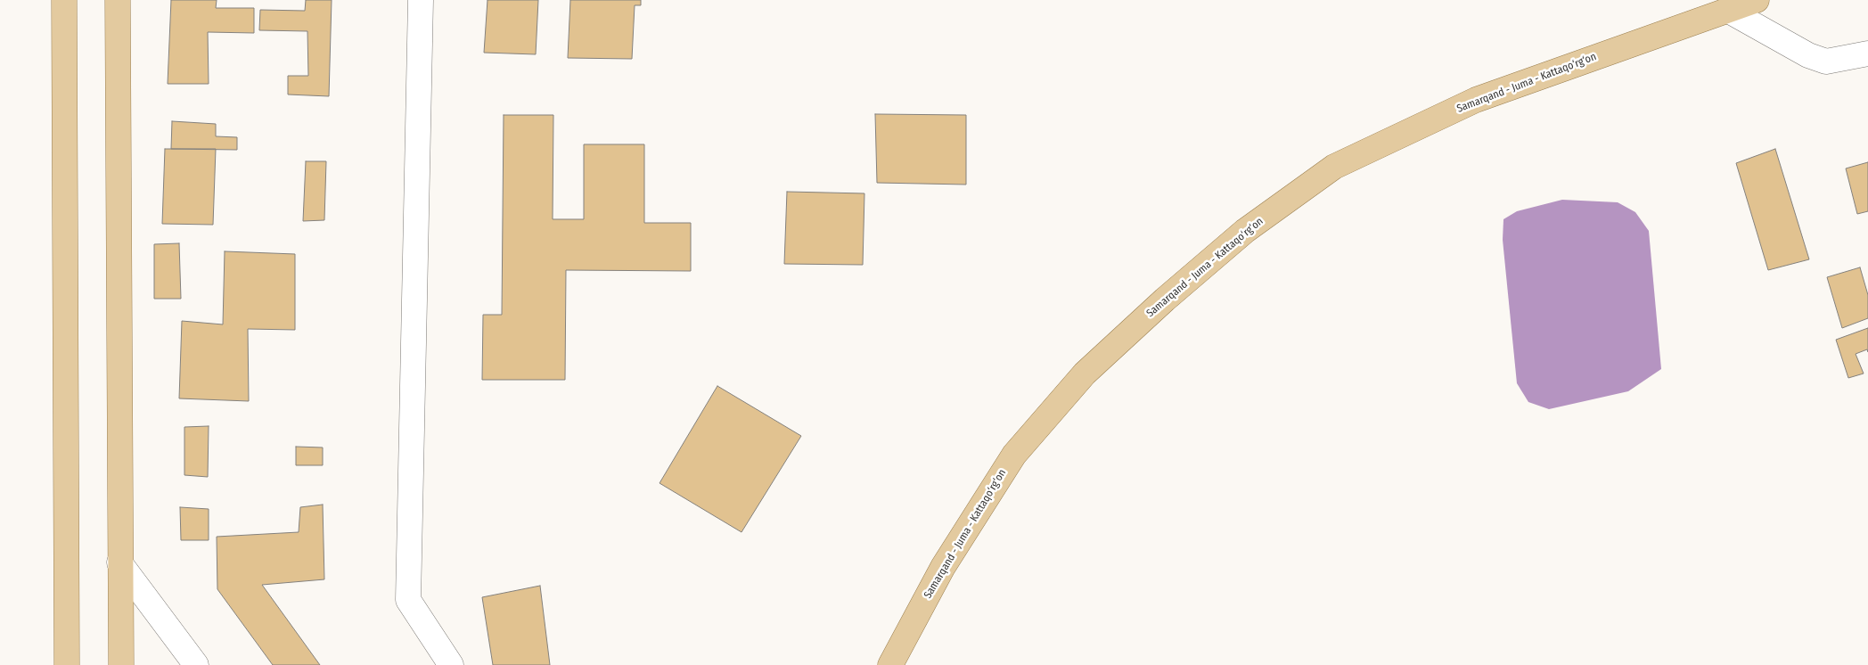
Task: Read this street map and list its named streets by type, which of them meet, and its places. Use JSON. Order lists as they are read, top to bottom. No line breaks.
{"streets":{"main road":["Samarqand - Juma - Kattaqo‘rg‘on"]}}
